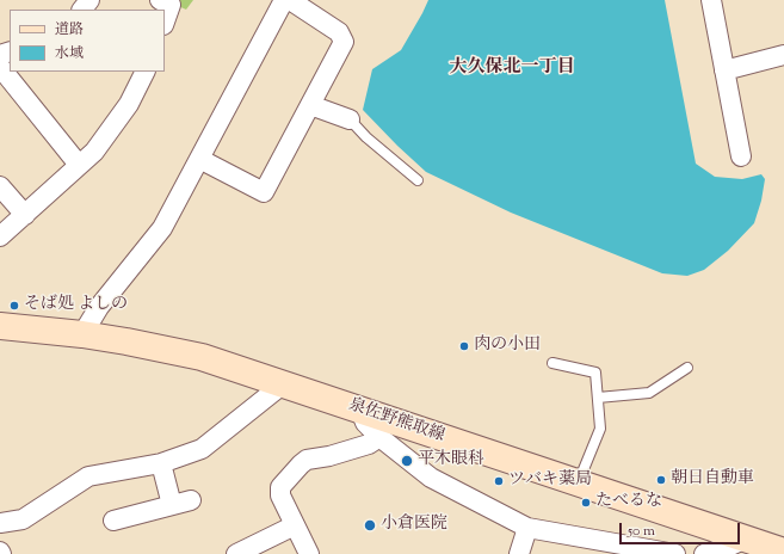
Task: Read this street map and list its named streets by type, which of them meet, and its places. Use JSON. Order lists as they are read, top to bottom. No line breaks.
{"streets":{"main road":["泉佐野熊取線"]},"districts":["大久保北一丁目"],"places":["そば処 よしの","肉の小田","平木眼科","朝日自動車","ツバキ薬局","たべるな","小倉医院"],"legend":["道路","水域"],"scale_bar":"50 m"}
